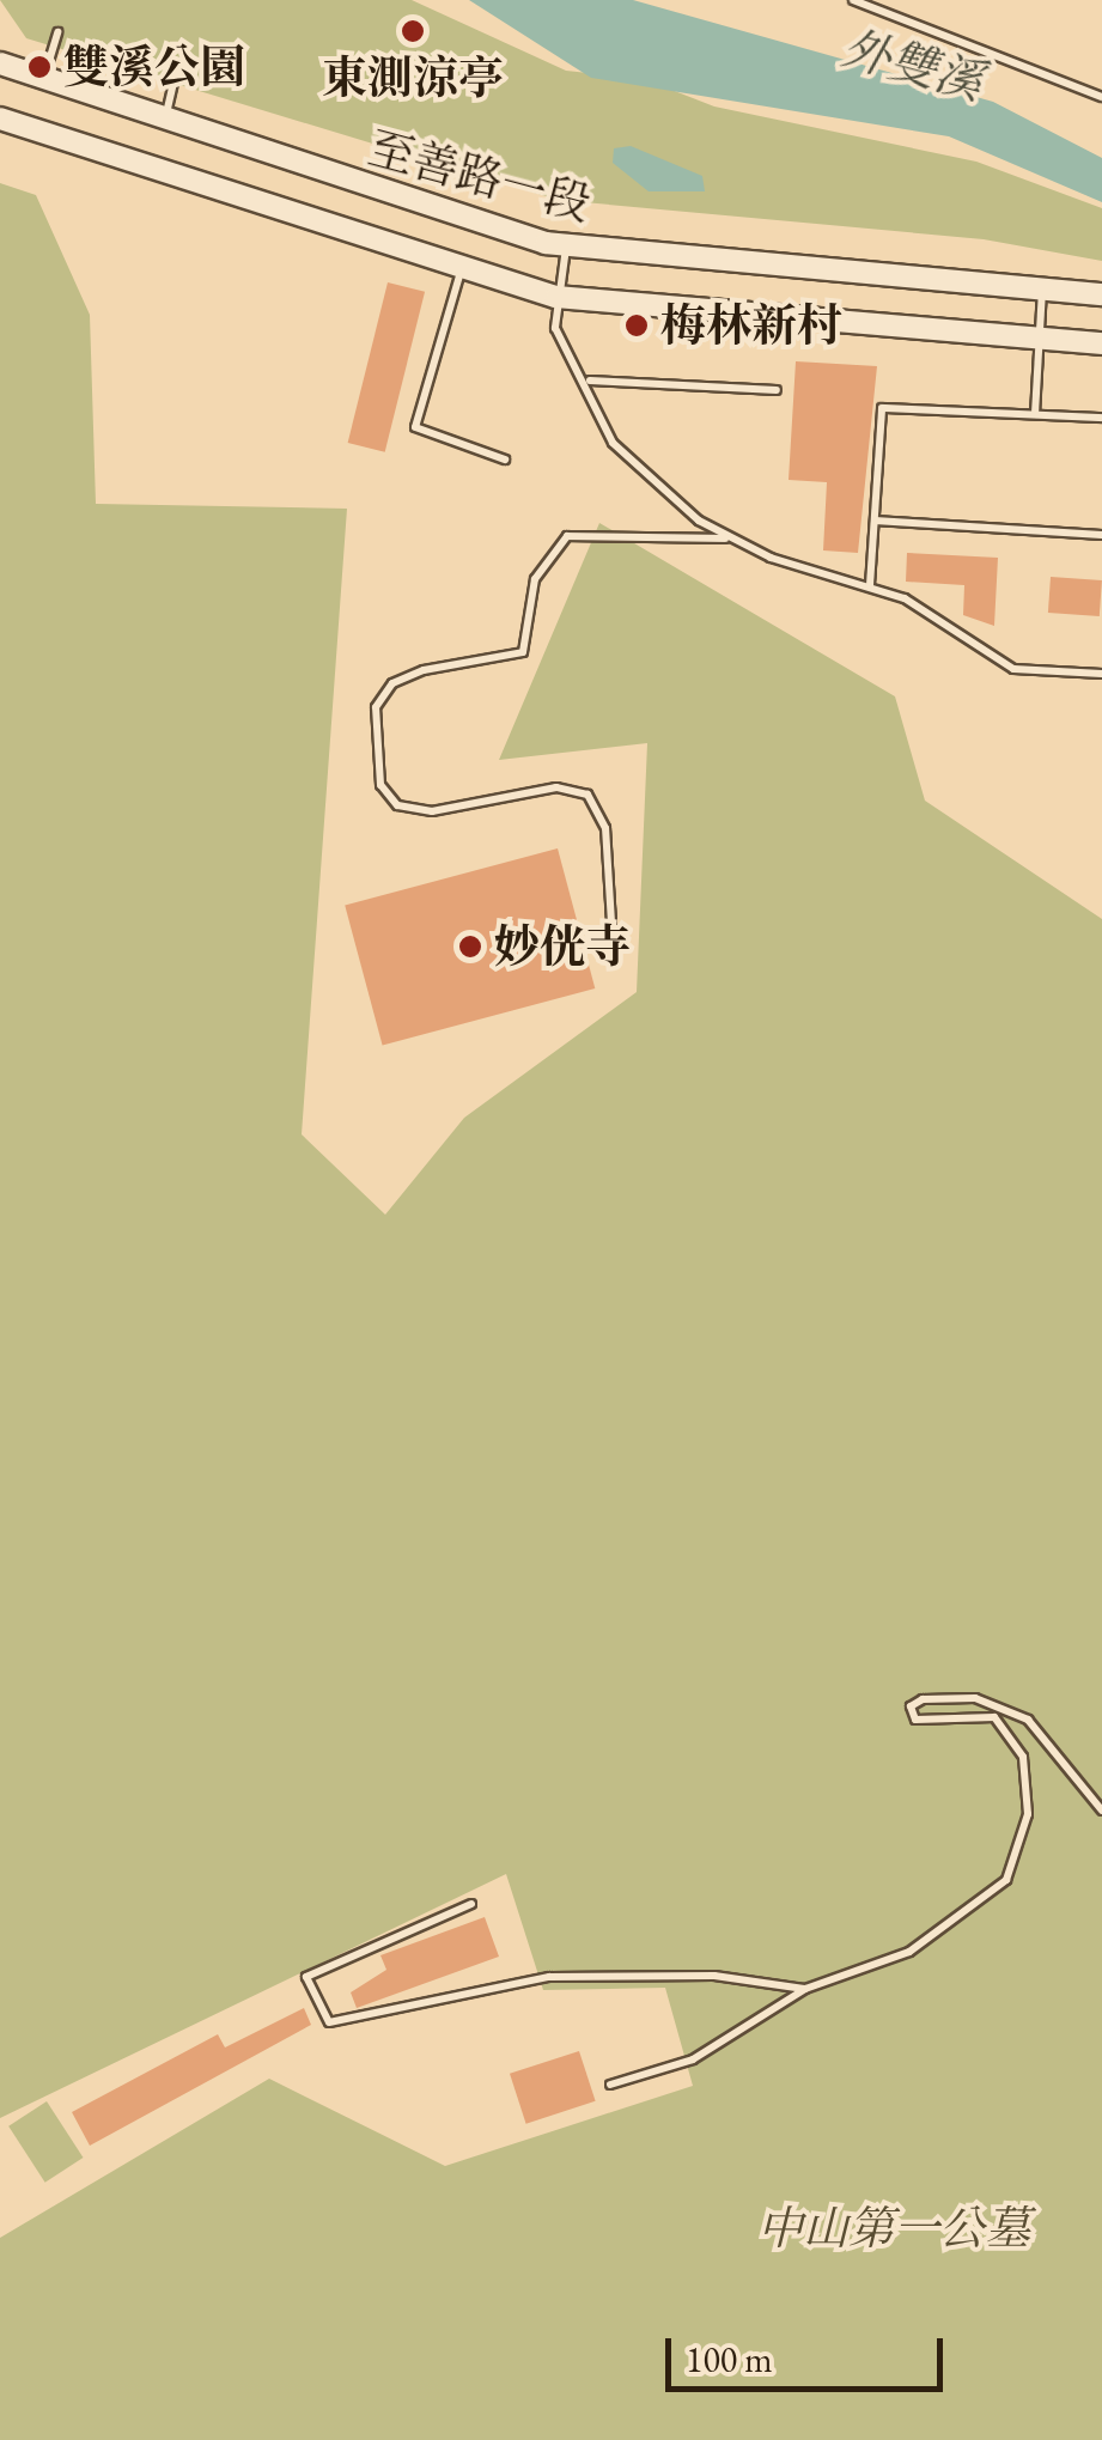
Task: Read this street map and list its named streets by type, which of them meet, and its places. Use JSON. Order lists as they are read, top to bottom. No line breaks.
{"streets":{"main road":["至善路一段"]},"water":["外雙溪"],"parks":["中山第一公墓"],"places":["東測涼亭","雙溪公園","梅林新村","妙侊寺"],"scale_bar":"100 m"}
